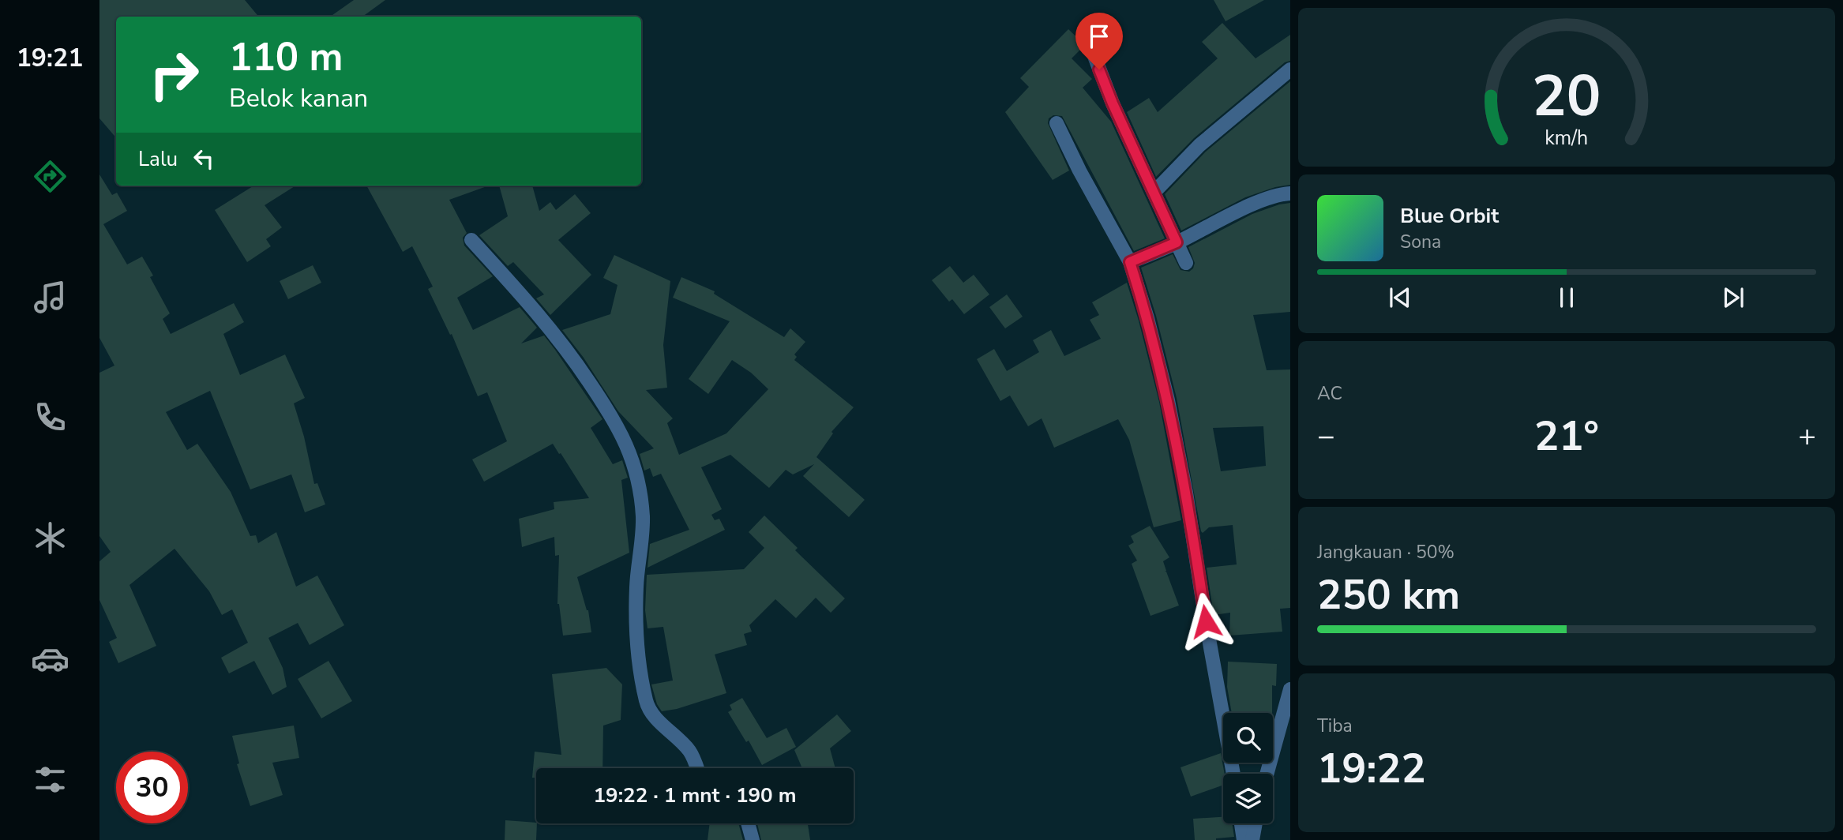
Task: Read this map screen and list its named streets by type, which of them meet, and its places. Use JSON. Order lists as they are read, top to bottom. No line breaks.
{"page":{"tabs":"19:21","turn":["110 m","Belok kanan"],"then":"Lalu","song":["Blue Orbit","Sona"],"tile":["AC",["Jangkauan · 50%","250 km"],["Tiba","19:22"]],"heat":["−","21°","+"],"limit":"30","trip":"19:22 · 1 mnt · 190 m","gauge":["20","km/h"]}}
